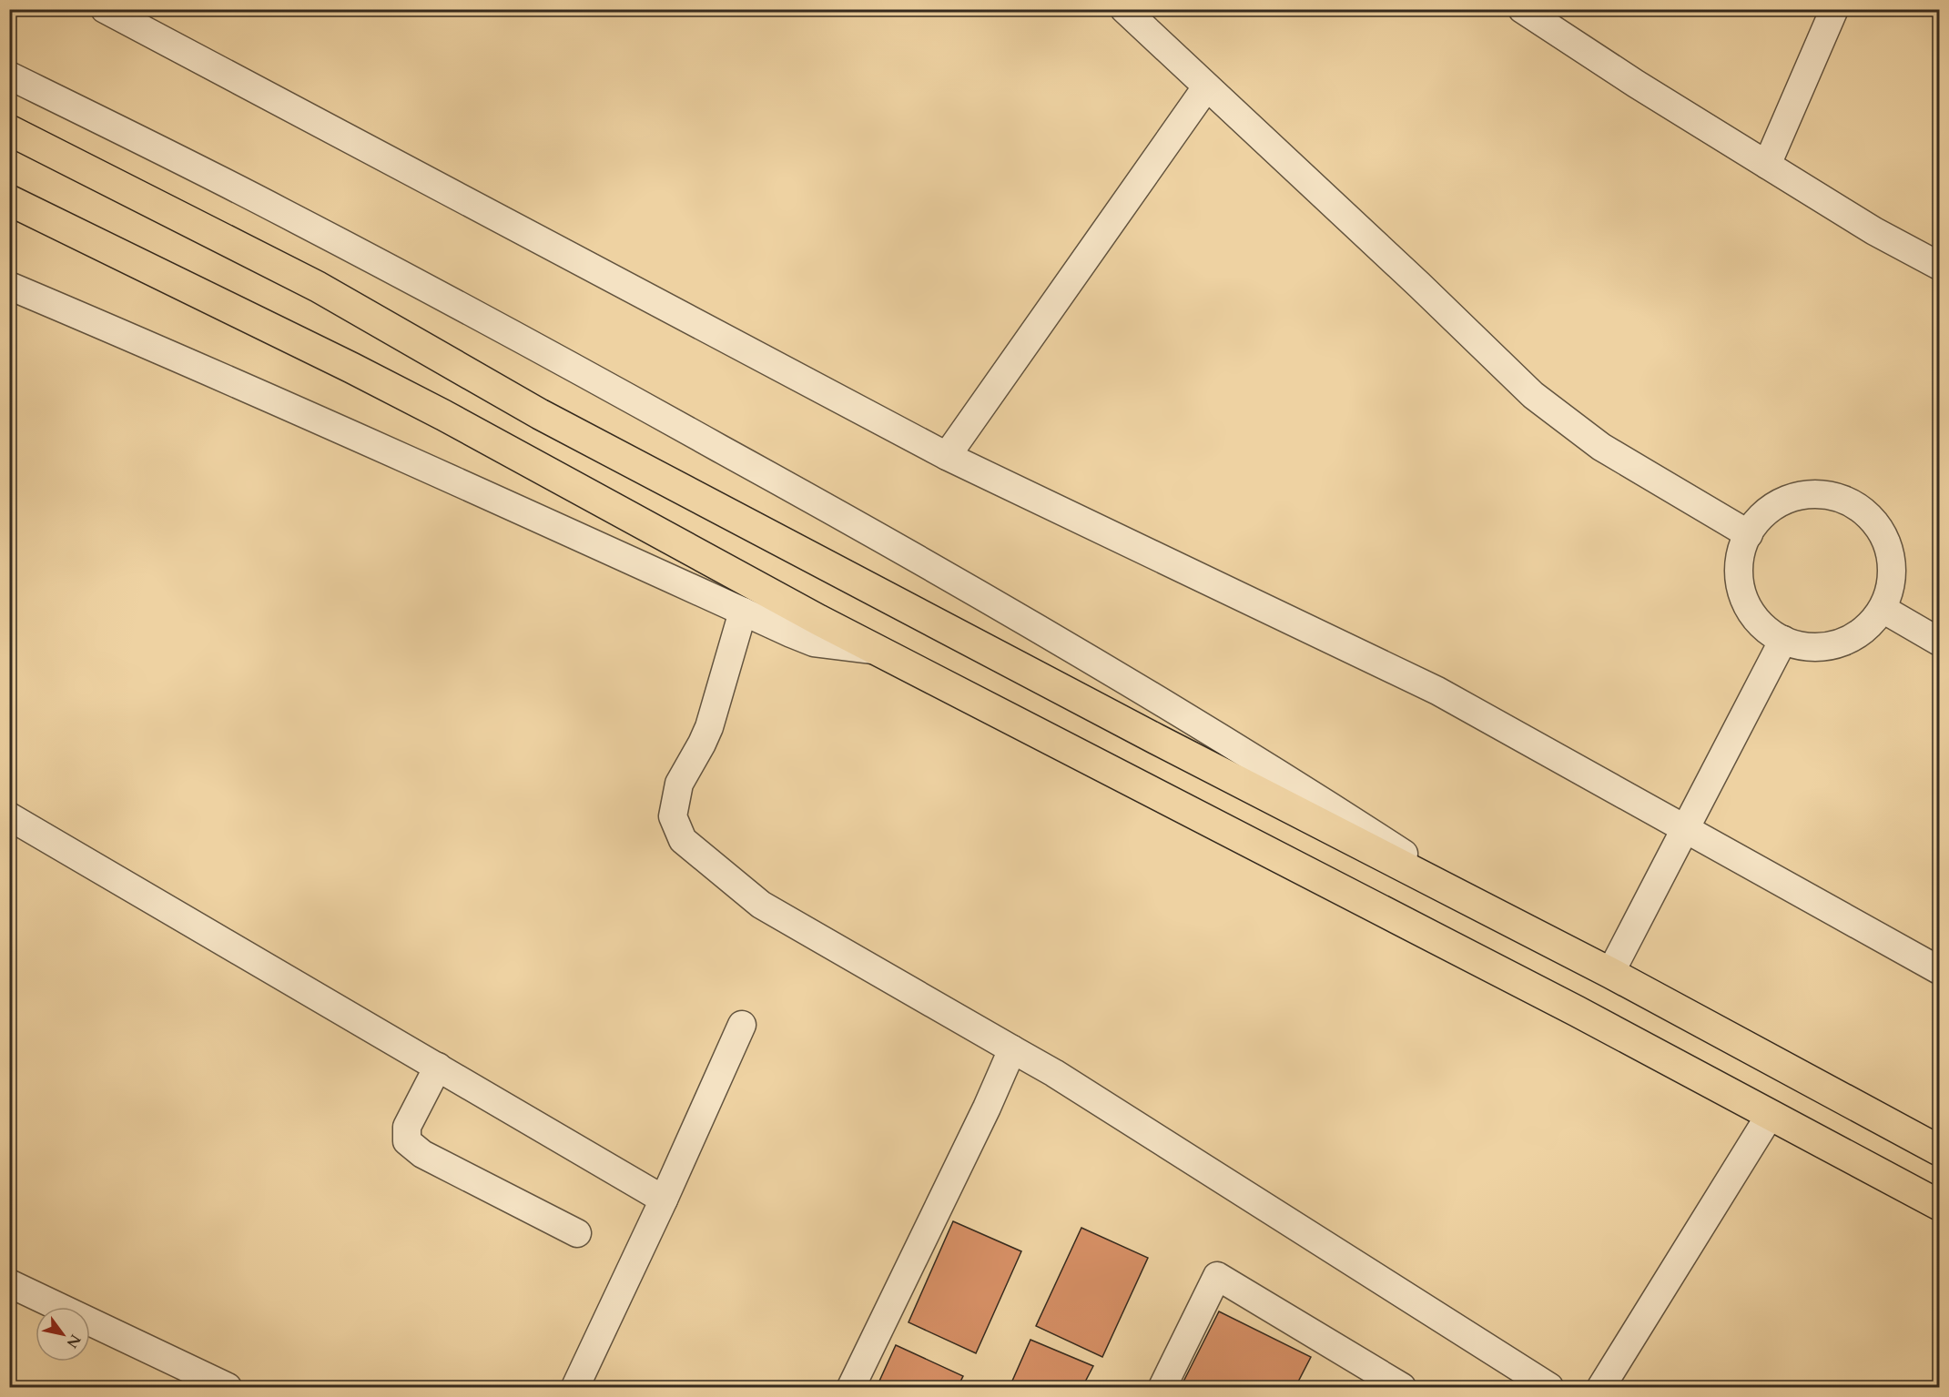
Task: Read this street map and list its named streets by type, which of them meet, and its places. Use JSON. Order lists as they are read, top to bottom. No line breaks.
{"north":"bottom right"}
